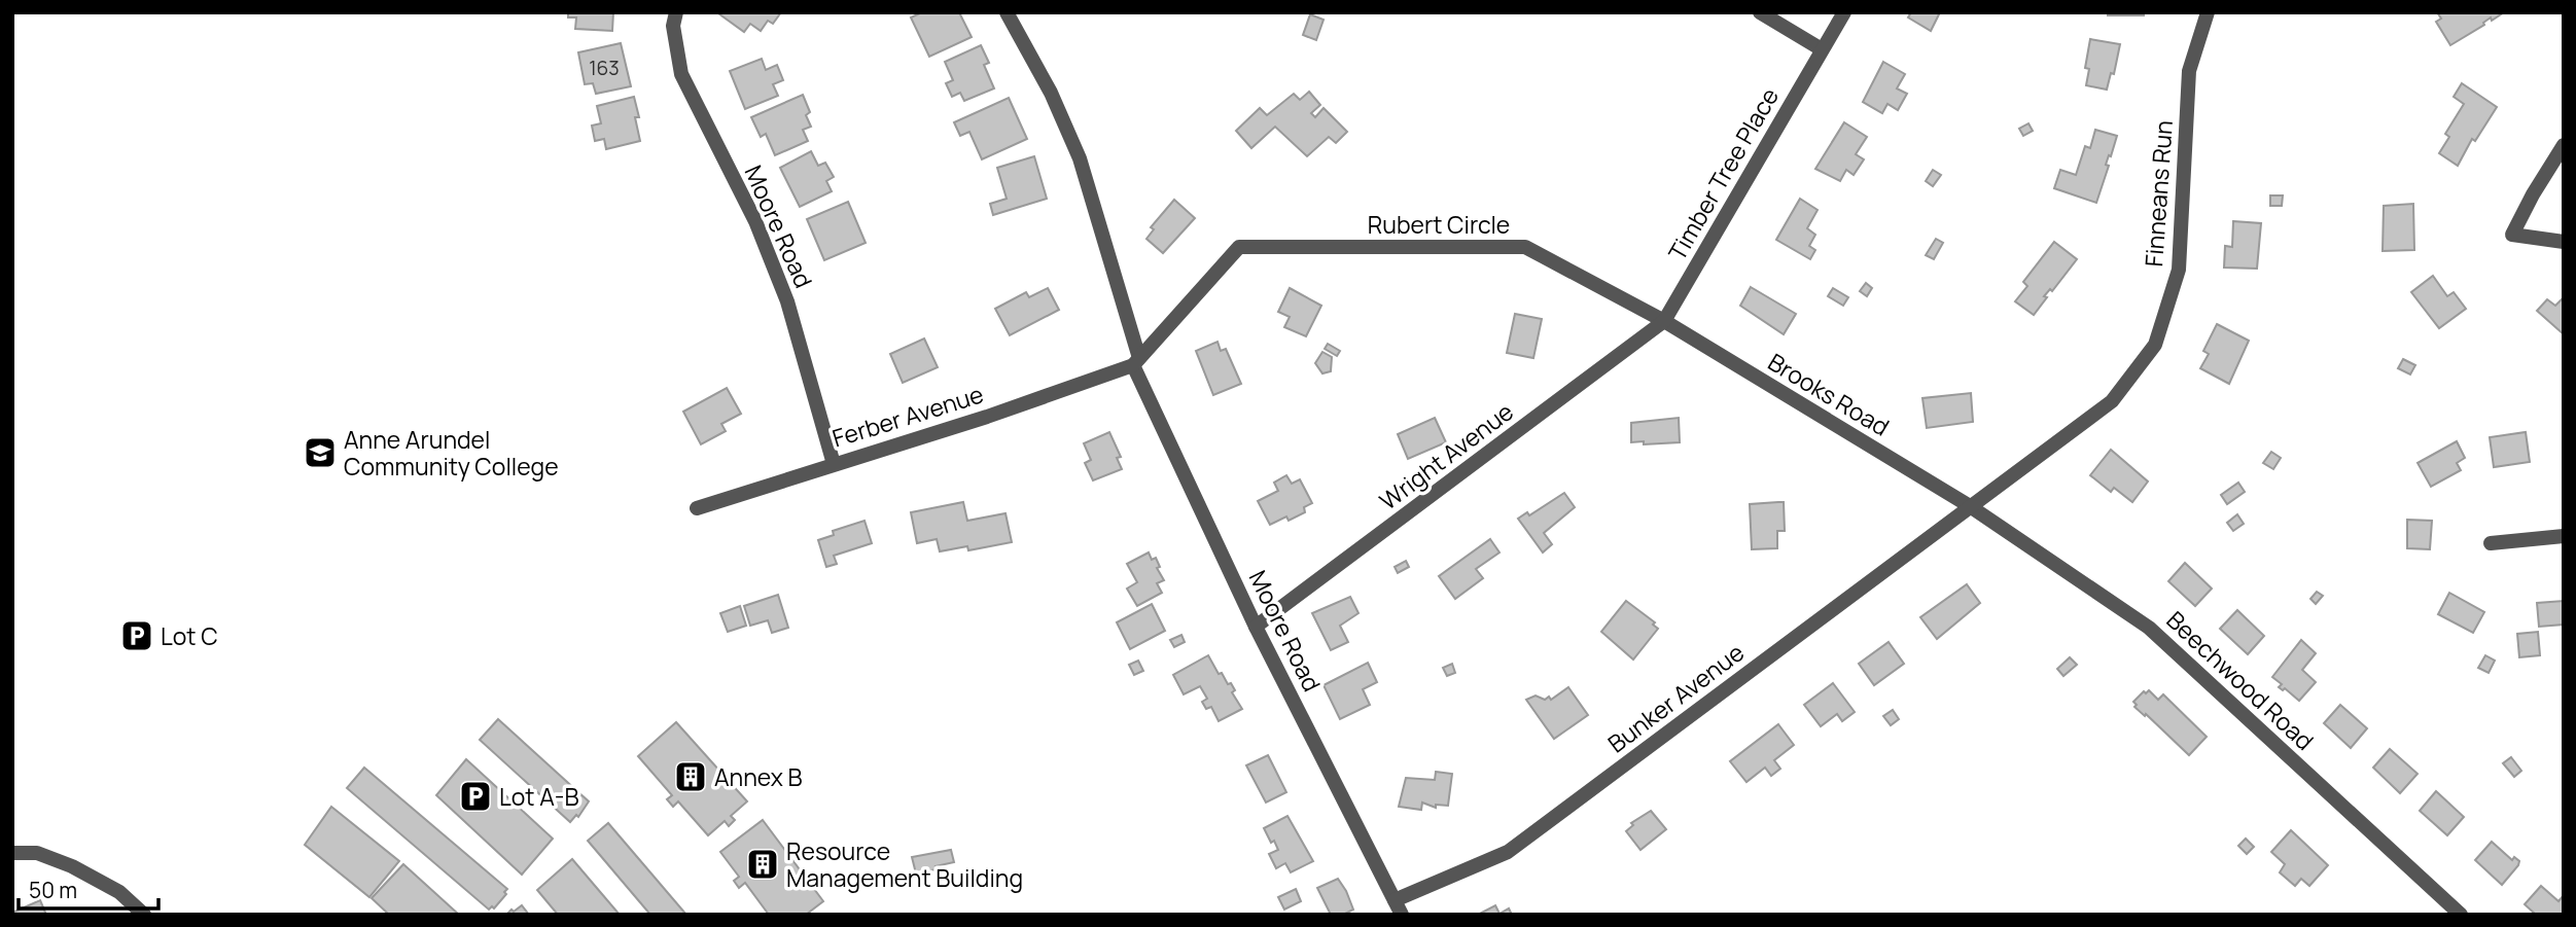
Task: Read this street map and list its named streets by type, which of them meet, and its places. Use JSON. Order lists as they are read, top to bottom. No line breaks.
{"streets":{"street":["Timber Tree Place","Finneans Run","Rubert Circle","Moore Road","Brooks Road","Ferber Avenue","Wright Avenue","Beechwood Road","Bunker Avenue"]},"crossings":[["Timber Tree Place","Rubert Circle"],["Timber Tree Place","Brooks Road"],["Timber Tree Place","Wright Avenue"],["Finneans Run","Brooks Road"],["Finneans Run","Beechwood Road"],["Finneans Run","Bunker Avenue"],["Rubert Circle","Moore Road"],["Rubert Circle","Brooks Road"],["Rubert Circle","Ferber Avenue"],["Rubert Circle","Wright Avenue"],["Moore Road","Ferber Avenue"],["Moore Road","Wright Avenue"],["Moore Road","Bunker Avenue"],["Brooks Road","Wright Avenue"],["Brooks Road","Beechwood Road"],["Brooks Road","Bunker Avenue"],["Beechwood Road","Bunker Avenue"]],"places":{"school or university":["Anne Arundel Community College"],"parking":["Lot C","Lot A-B"],"building":["Annex B","Resource Management Building"]},"house_numbers":["163"],"scale_bar":"50 m"}
